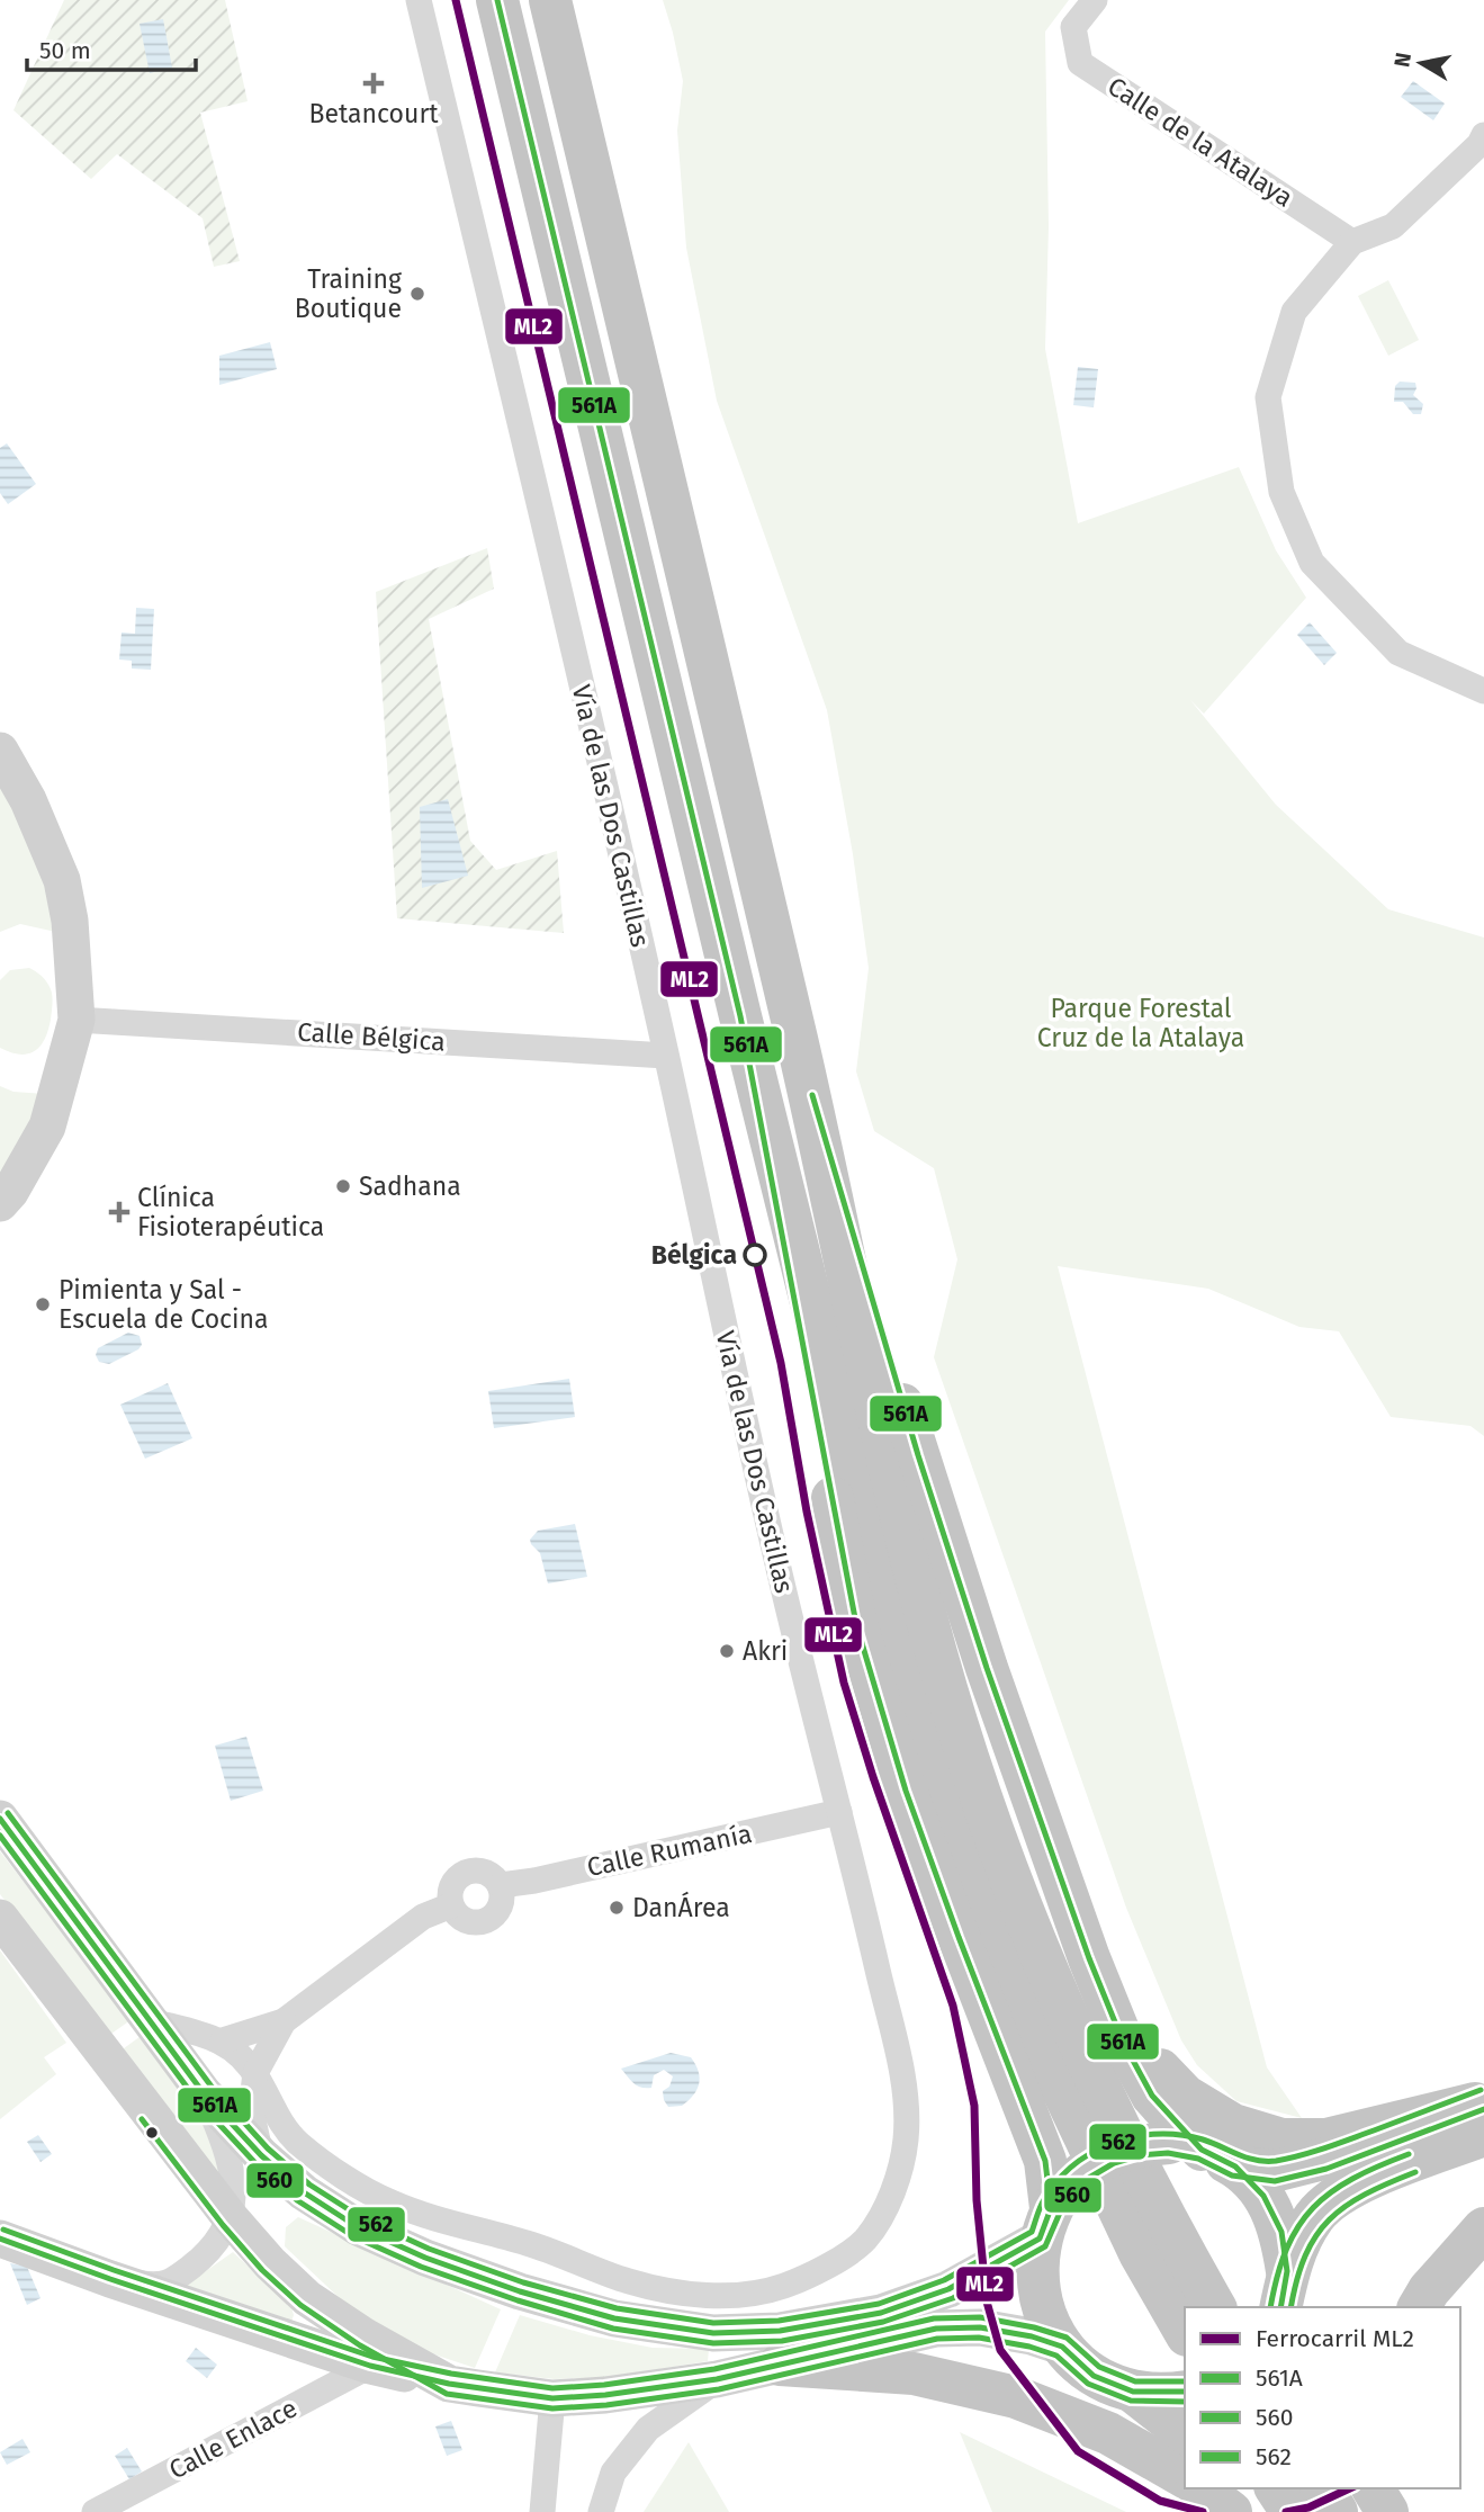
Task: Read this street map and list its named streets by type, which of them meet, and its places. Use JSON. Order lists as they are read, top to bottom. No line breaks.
{"streets":{"street":["Calle de la Atalaya","Vía de las Dos Castillas","Calle Bélgica","Calle Rumanía","Calle Enlace"]},"crossings":[["Vía de las Dos Castillas","Calle Bélgica"],["Vía de las Dos Castillas","Calle Rumanía"]],"parks":["Parque Forestal Cruz de la Atalaya"],"places":{"health":["Betancourt","Clínica Fisioterapéutica"],"other":["Training Boutique","Sadhana","Bélgica","Pimienta y Sal - Escuela de Cocina","Akri","DanÁrea"]},"lines":["rail line ML2","transit line 561A","transit line 562","transit line 560"],"legend":["Ferrocarril ML2","561A","560","562"],"scale_bar":"50 m","north":"left"}
